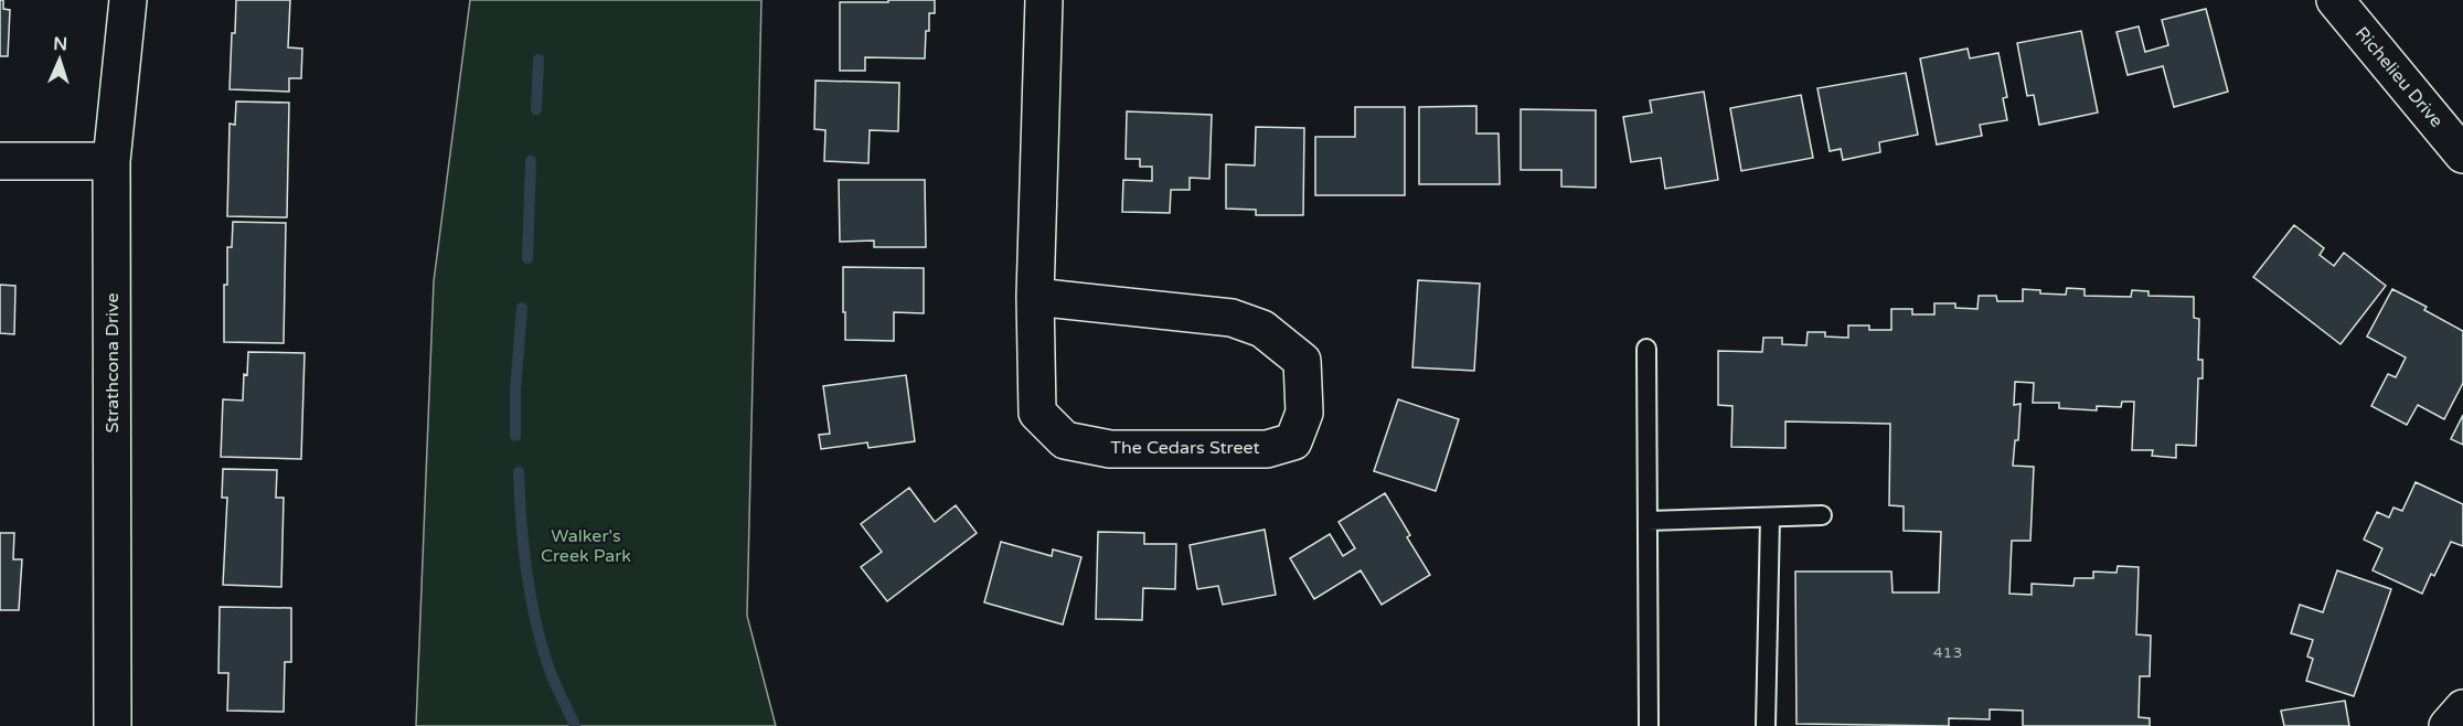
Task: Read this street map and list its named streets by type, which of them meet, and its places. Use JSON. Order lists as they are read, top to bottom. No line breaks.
{"streets":{"street":["Richelieu Drive","Strathcona Drive","The Cedars Street"]},"parks":["Walker's Creek Park"],"house_numbers":["413"],"north":"top"}
